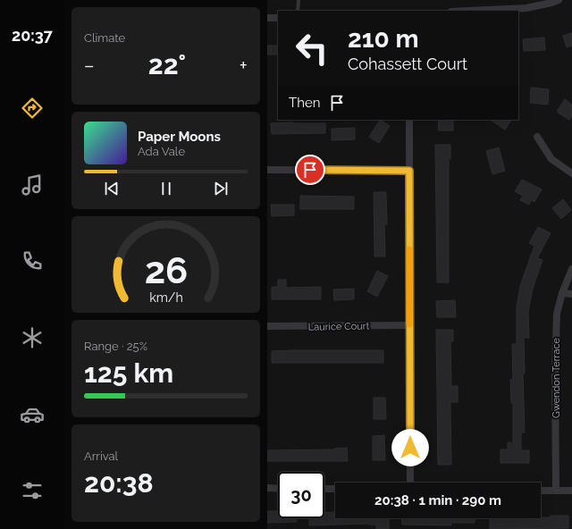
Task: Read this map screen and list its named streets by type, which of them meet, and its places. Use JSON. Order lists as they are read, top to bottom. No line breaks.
{"streets":{"street":["Laurice Court","Gwendon Terrace"]},"page":{"tabs":"20:37","tile":["Climate",["Range · 25%","125 km"],["Arrival","20:38"]],"turn":["210 m","Cohassett Court"],"heat":["−","22°","+"],"then":"Then","song":["Paper Moons","Ada Vale"],"limit":"30","trip":"20:38 · 1 min · 290 m","gauge":["26","km/h"]}}
